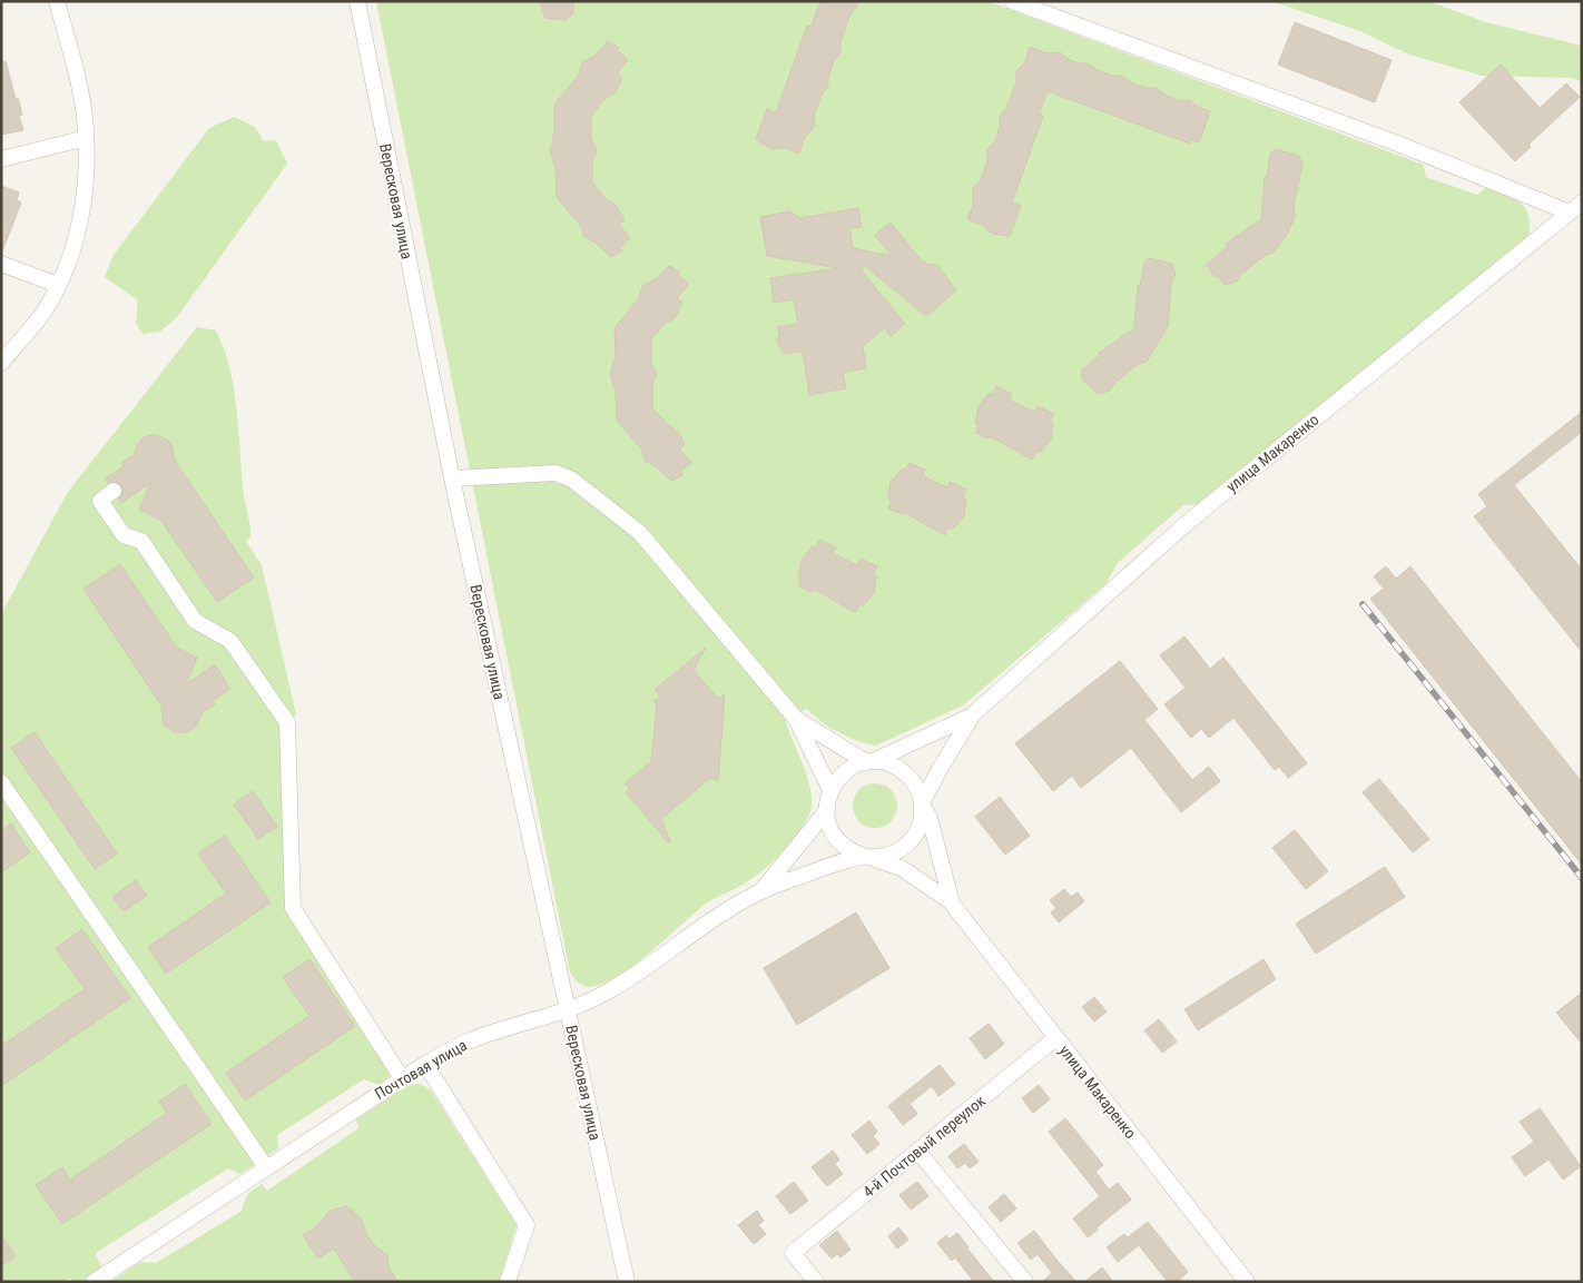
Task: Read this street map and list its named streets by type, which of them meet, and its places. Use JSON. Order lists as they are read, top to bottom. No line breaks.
{"streets":{"street":["Вересковая улица","улица Макаренко","Почтовая улица","4-й Почтовый переулок"]},"crossings":[["Вересковая улица","Почтовая улица"],["улица Макаренко","Почтовая улица"],["улица Макаренко","4-й Почтовый переулок"]]}
